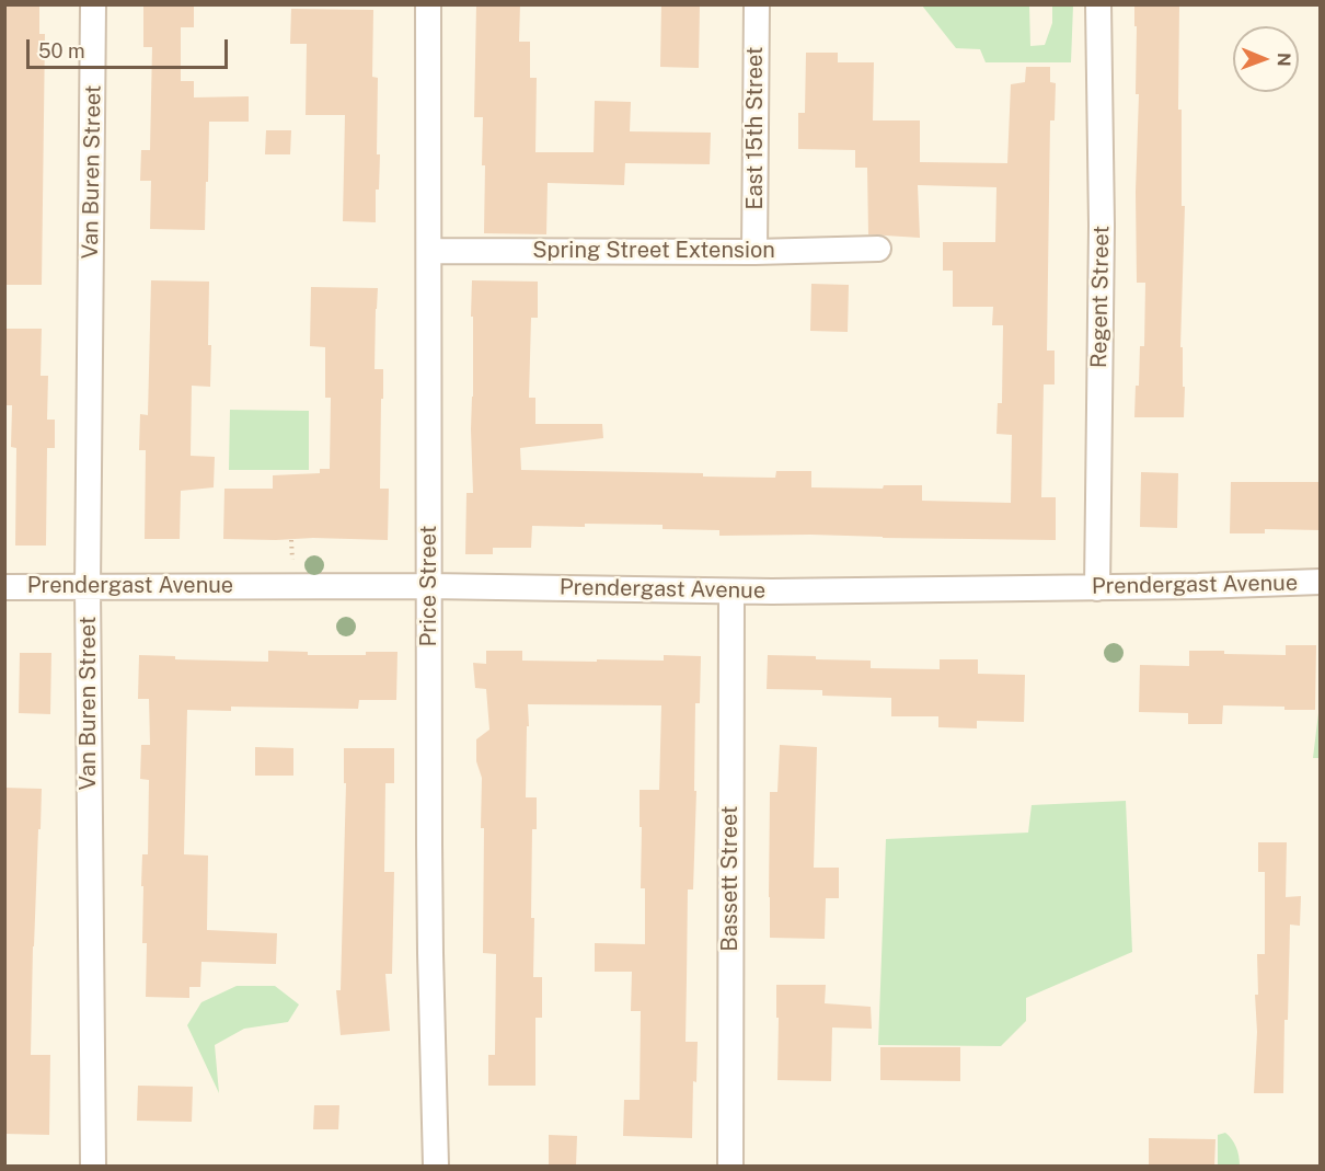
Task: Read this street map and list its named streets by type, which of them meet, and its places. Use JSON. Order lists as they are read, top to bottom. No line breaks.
{"streets":{"street":["East 15th Street","Van Buren Street","Spring Street Extension","Regent Street","Prendergast Avenue","Price Street","Bassett Street"]},"crossings":[["East 15th Street","Spring Street Extension"],["Van Buren Street","Prendergast Avenue"],["Spring Street Extension","Price Street"],["Regent Street","Prendergast Avenue"],["Prendergast Avenue","Price Street"],["Prendergast Avenue","Bassett Street"]],"scale_bar":"50 m","north":"right"}
